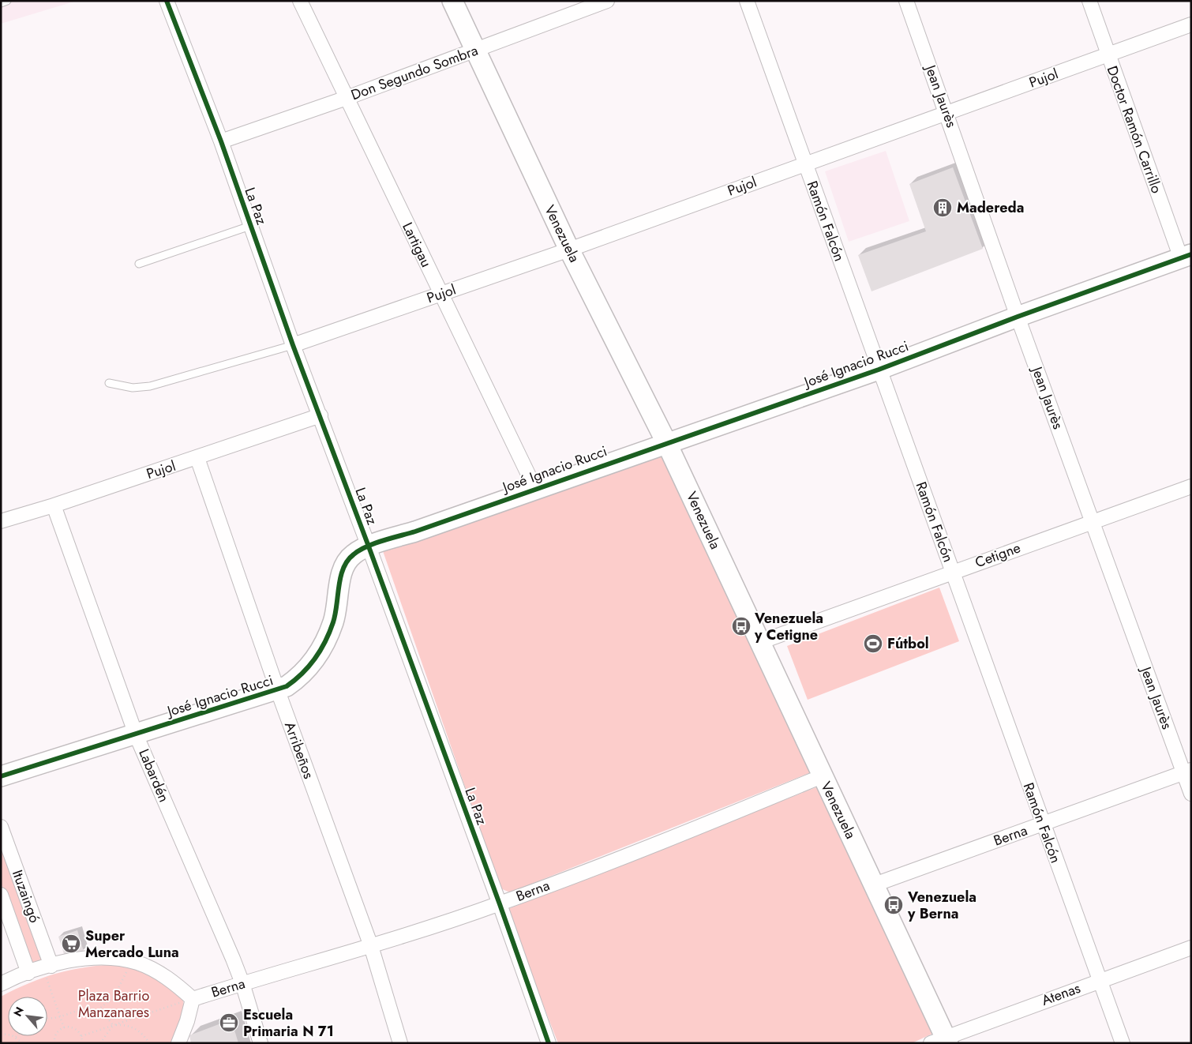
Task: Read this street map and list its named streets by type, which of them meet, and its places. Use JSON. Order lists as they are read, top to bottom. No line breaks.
{"streets":{"street":["Don Segundo Sombra","Pujol","Jean Jaurès","Doctor Ramón Carrillo","La Paz","Ramón Falcón","Venezuela","Lartigau","José Ignacio Rucci","Cetigne","Arribeños","Labardén","Berna","Ituzaingó","Atenas"]},"crossings":[["Don Segundo Sombra","La Paz"],["Don Segundo Sombra","Venezuela"],["Don Segundo Sombra","Lartigau"],["Pujol","Jean Jaurès"],["Pujol","Doctor Ramón Carrillo"],["Pujol","La Paz"],["Pujol","Ramón Falcón"],["Pujol","Venezuela"],["Pujol","Lartigau"],["Pujol","Arribeños"],["Pujol","Labardén"],["Jean Jaurès","José Ignacio Rucci"],["Jean Jaurès","Cetigne"],["Jean Jaurès","Berna"],["Doctor Ramón Carrillo","José Ignacio Rucci"],["La Paz","José Ignacio Rucci"],["La Paz","Berna"],["Ramón Falcón","José Ignacio Rucci"],["Ramón Falcón","Cetigne"],["Ramón Falcón","Berna"],["Ramón Falcón","Atenas"],["Venezuela","José Ignacio Rucci"],["Venezuela","Cetigne"],["Venezuela","Berna"],["Venezuela","Atenas"],["Lartigau","José Ignacio Rucci"],["José Ignacio Rucci","Arribeños"],["José Ignacio Rucci","Labardén"],["Arribeños","Berna"],["Labardén","Berna"],["Berna","Ituzaingó"]],"parks":["Plaza Barrio Manzanares"],"places":{"building":["Madereda"],"bus stop":["Venezuela y Cetigne","Venezuela y Berna"],"sports":["Fútbol"],"supermarket":["Super Mercado Luna"],"office":["Escuela Primaria N 71"]},"north":"top left"}
